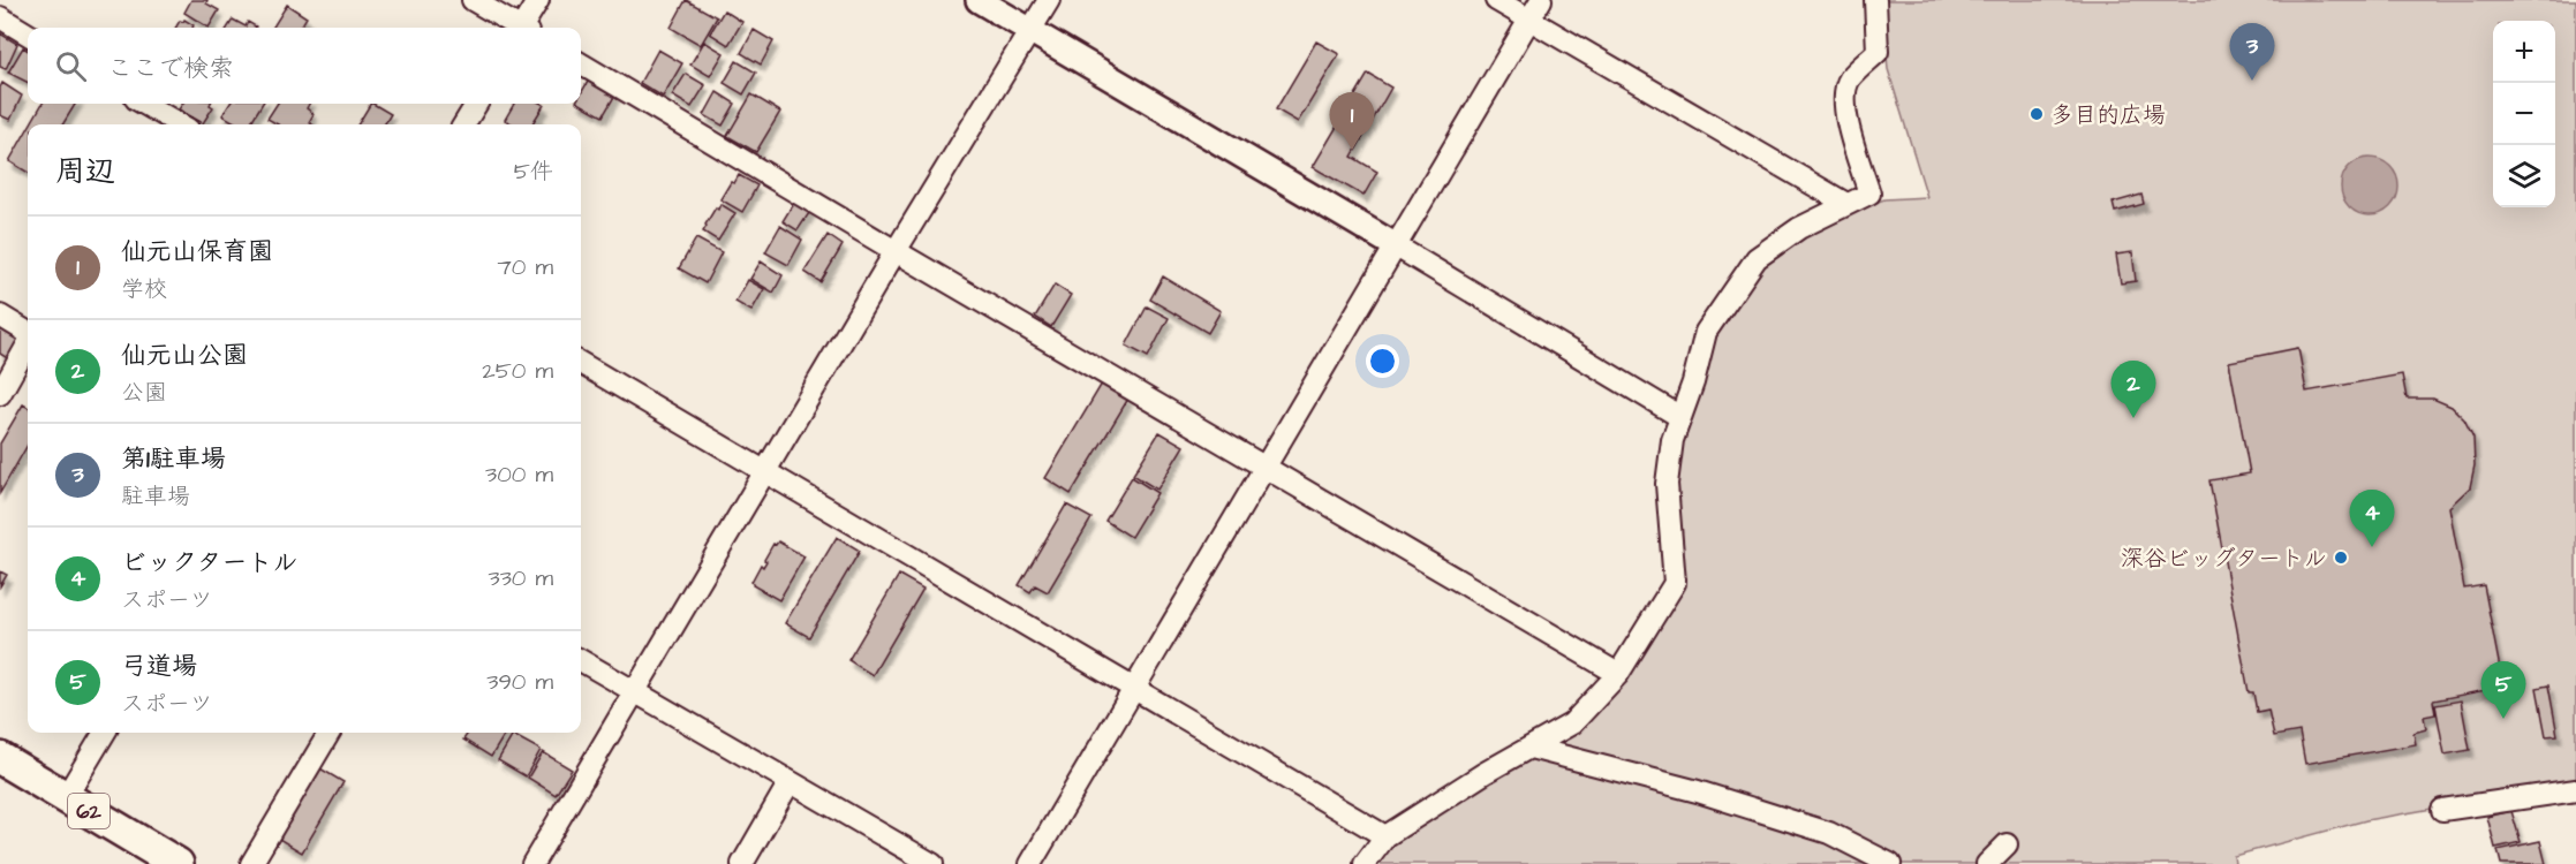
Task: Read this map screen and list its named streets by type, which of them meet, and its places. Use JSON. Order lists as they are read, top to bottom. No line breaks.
{"streets":{"main road":["62"]},"places":["多目的広場","深谷ビッグタートル"],"page":{"map_buttons":["+","−"],"pins":["3","1","2","4","5"],"search":"ここで検索","heading":["周辺","5件"],"list":[{"mark":"1","name":"仙元山保育園","note":"学校","value":"70 m"},{"mark":"2","name":"仙元山公園","note":"公園","value":"250 m"},{"mark":"3","name":"第1駐車場","note":"駐車場","value":"300 m"},{"mark":"4","name":"ビックタートル","note":"スポーツ","value":"330 m"},{"mark":"5","name":"弓道場","note":"スポーツ","value":"390 m"}]}}
